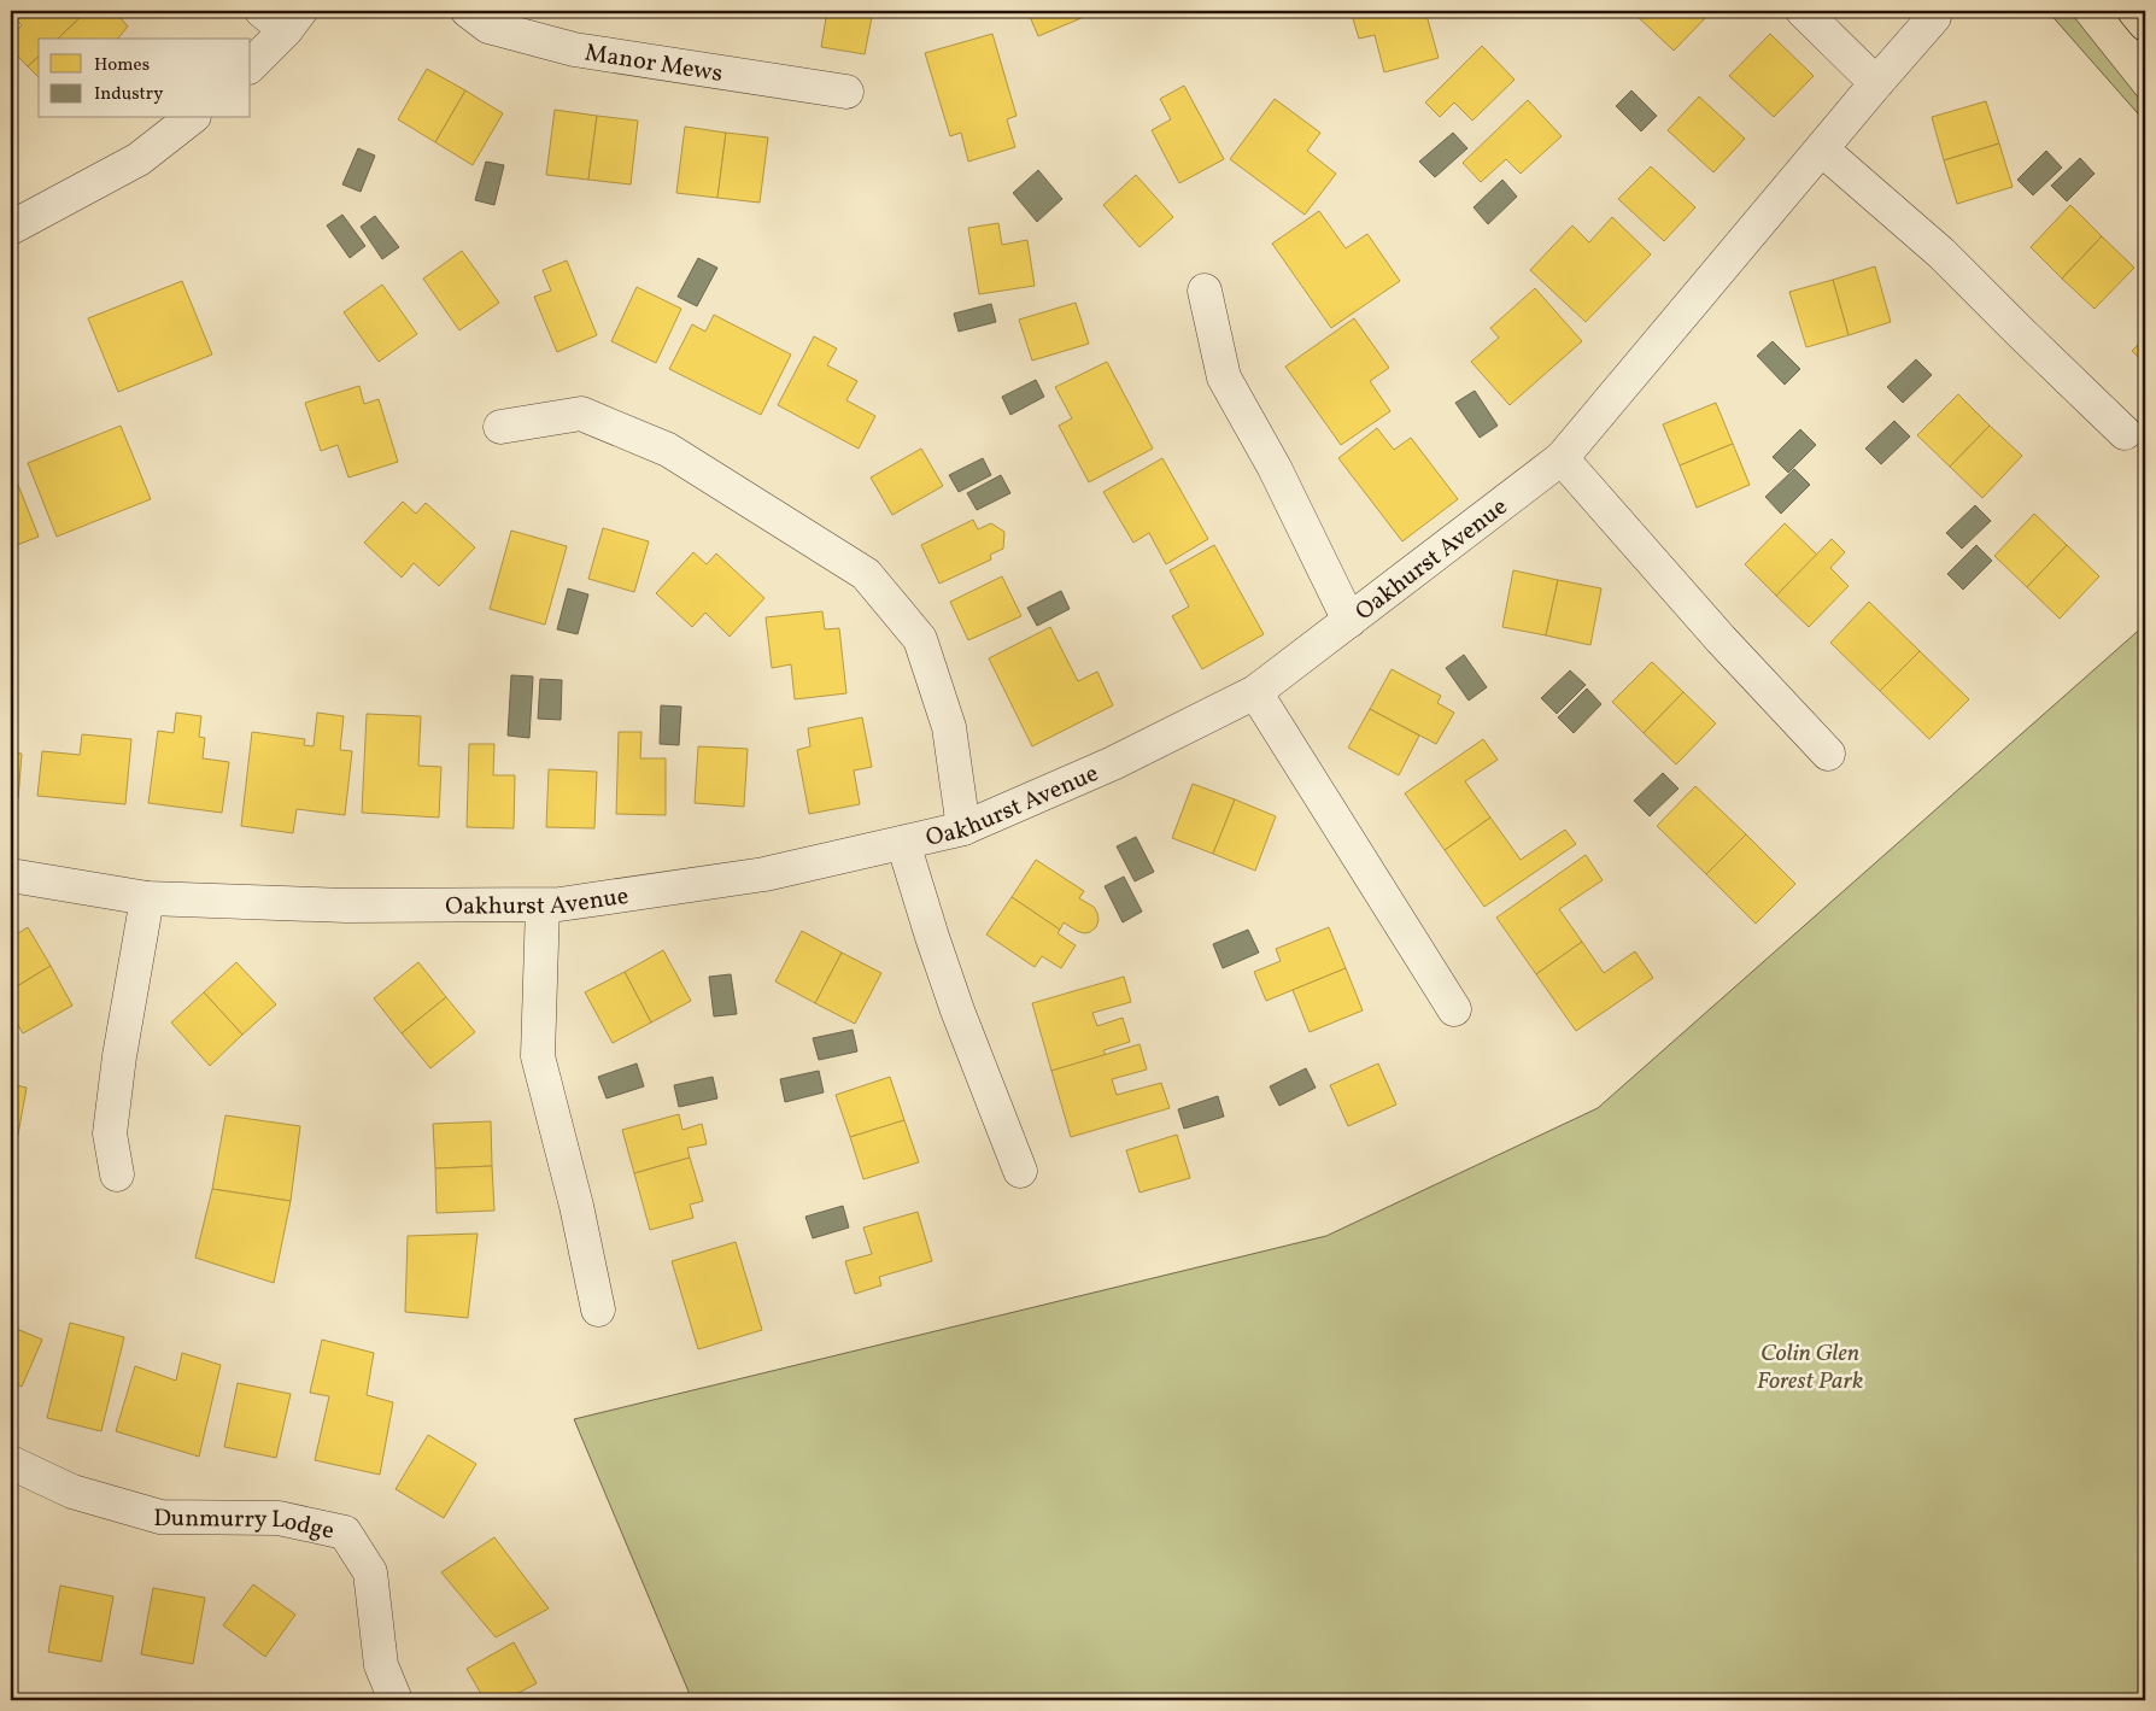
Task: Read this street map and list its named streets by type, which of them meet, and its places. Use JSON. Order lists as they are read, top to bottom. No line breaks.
{"streets":{"street":["Manor Mews","Oakhurst Avenue","Dunmurry Lodge"]},"parks":["Colin Glen Forest Park"],"legend":["Homes","Industry"]}
